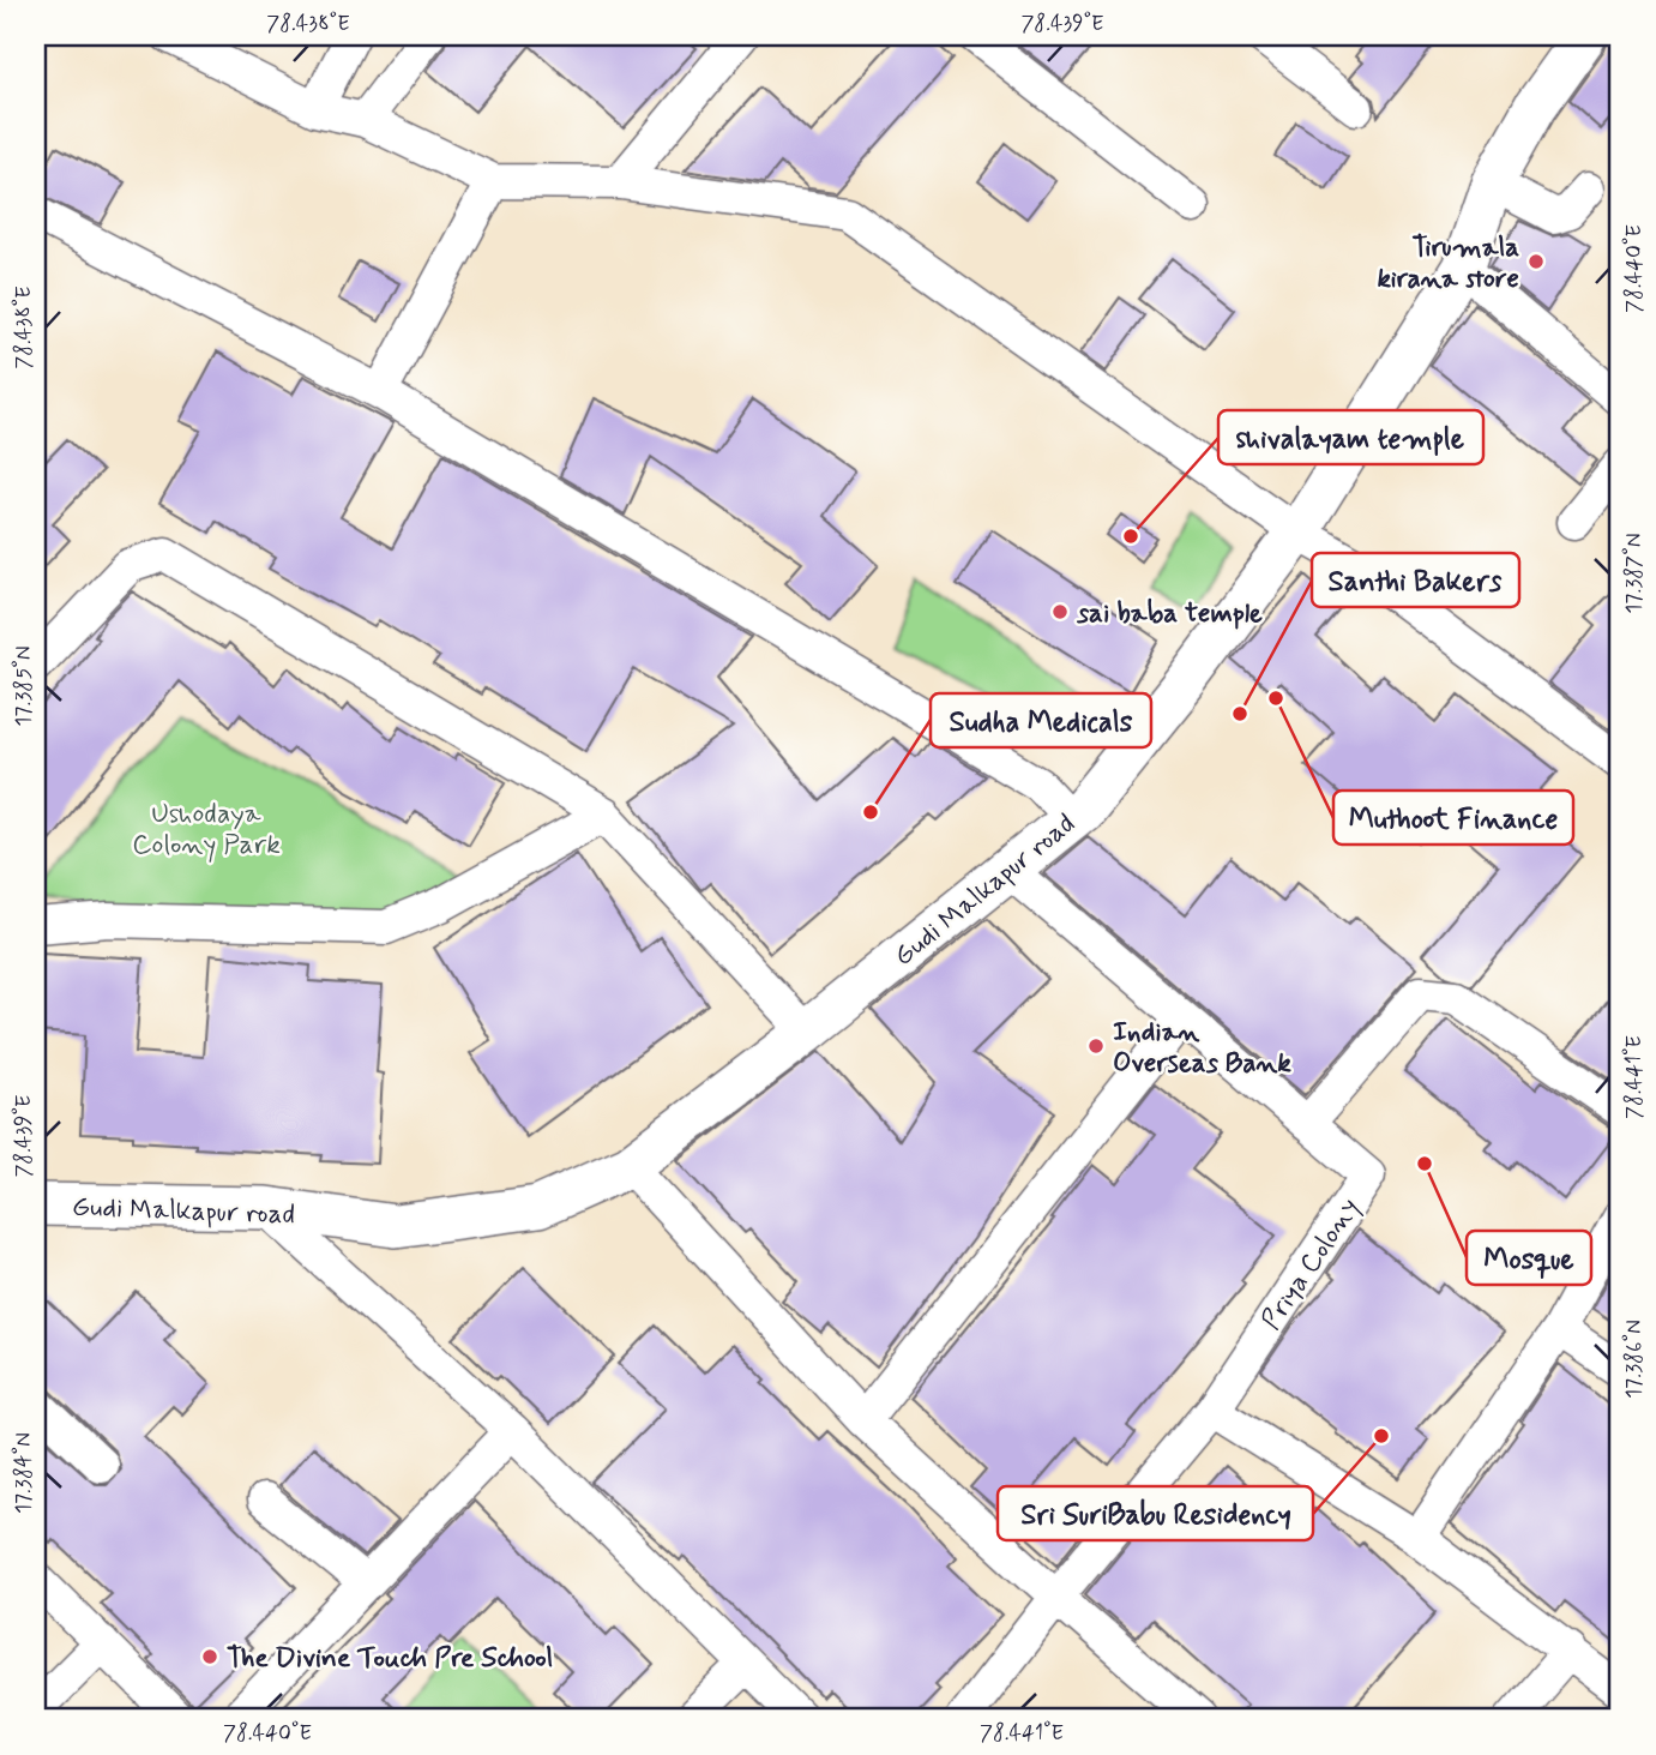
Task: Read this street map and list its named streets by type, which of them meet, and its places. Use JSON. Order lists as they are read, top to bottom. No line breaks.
{"streets":{"street":["Gudi Malkapur road","Priya Colony"]},"crossings":[["Gudi Malkapur road","Priya Colony"]],"parks":["Ushodaya Colony Park"],"places":["Tirumala kirana store","shivalayam temple","sai baba temple","Muthoot Finance","Santhi Bakers","Sudha Medicals","Indian Overseas Bank","Mosque","Sri SuriBabu Residency","The Divine Touch Pre School"],"coordinates":["78.438°E","78.439°E","78.440°E","17.387°N","17.385°N","78.441°E","17.386°N","17.384°N"]}
